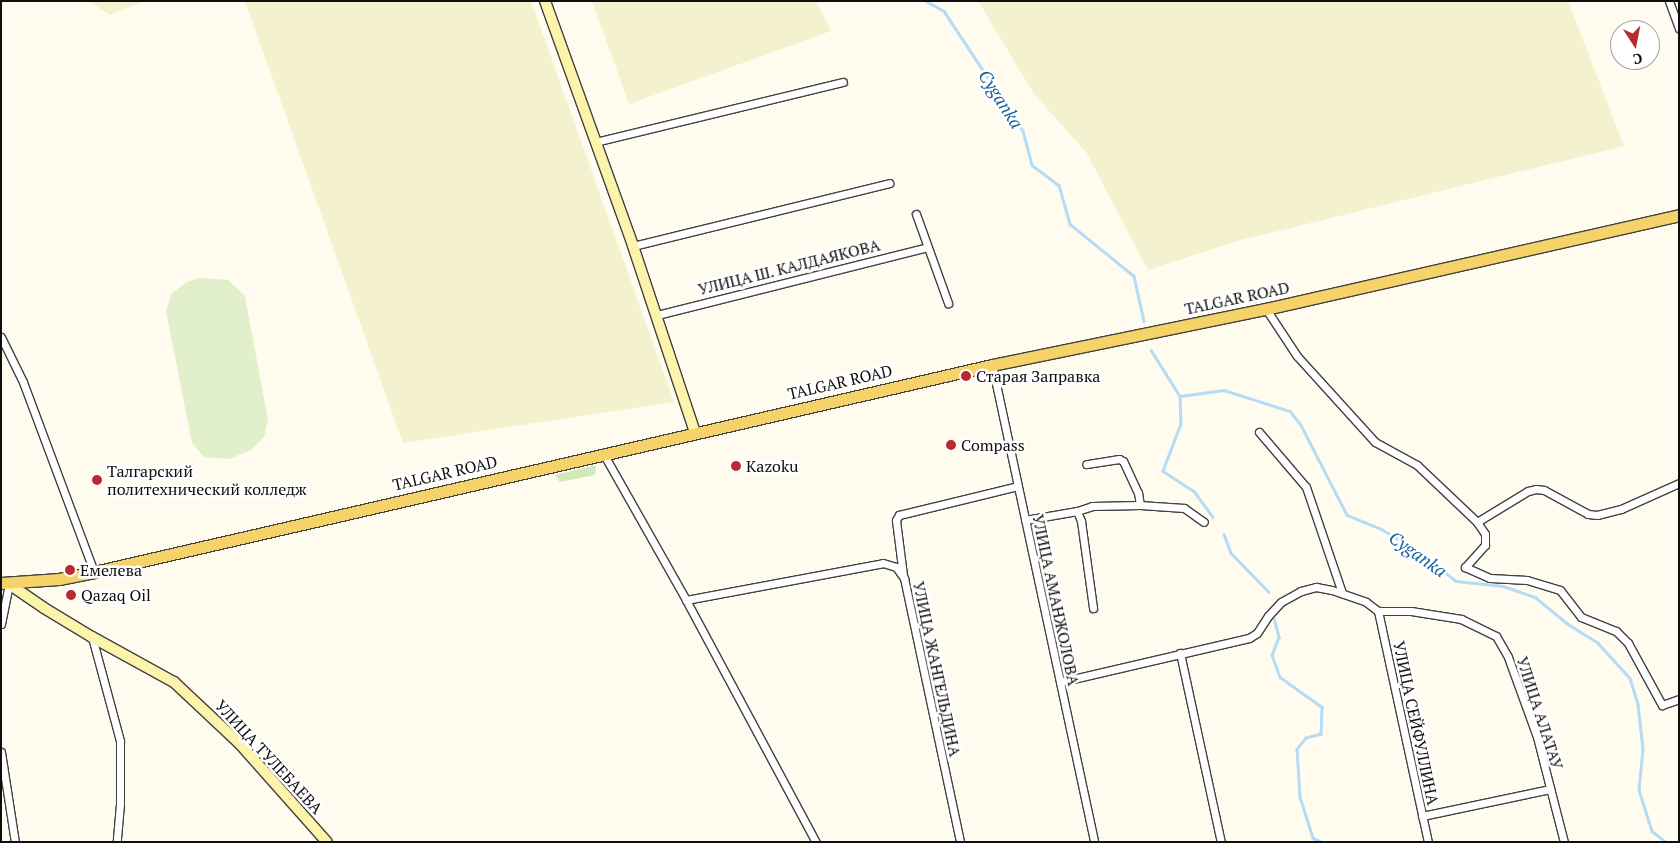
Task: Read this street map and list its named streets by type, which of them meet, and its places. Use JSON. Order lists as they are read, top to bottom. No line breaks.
{"streets":{"main road":["TALGAR ROAD"],"street":["УЛИЦА Ш. КАЛДАЯКОВА","УЛИЦА АМАНЖОЛОВА","УЛИЦА ЖАНГЕЛЬДИНА","УЛИЦА АЛАТАУ","УЛИЦА СЕЙФУЛЛИНА","УЛИЦА ТУЛЕБАЕВА"]},"crossings":[["TALGAR ROAD","УЛИЦА АМАНЖОЛОВА"],["TALGAR ROAD","УЛИЦА ТУЛЕБАЕВА"],["УЛИЦА АМАНЖОЛОВА","УЛИЦА АЛАТАУ"],["УЛИЦА АЛАТАУ","УЛИЦА СЕЙФУЛЛИНА"]],"water":["Cyganka"],"places":["Старая Заправка","Compass","Kazoku","Талгарский политехнический колледж","Емелева","Qazaq Oil"],"north":"bottom"}
